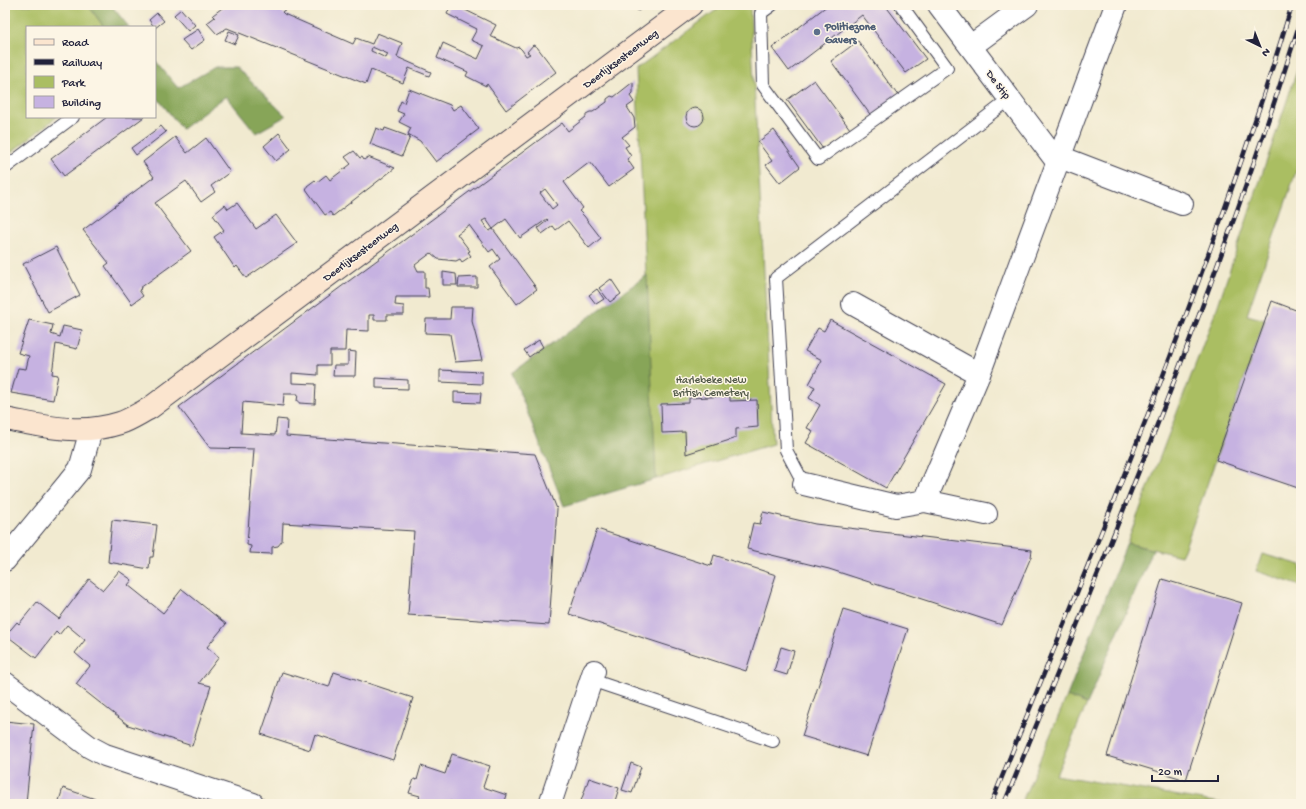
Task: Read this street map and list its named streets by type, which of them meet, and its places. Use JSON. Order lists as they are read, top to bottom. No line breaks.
{"streets":{"main road":["Deerlijksesteenweg"],"street":["De Stip"]},"parks":["Harlebeke New British Cemetery"],"places":["Politiezone Gavers"],"legend":["Road","Railway","Park","Building"],"scale_bar":"20 m","north":"bottom right"}
